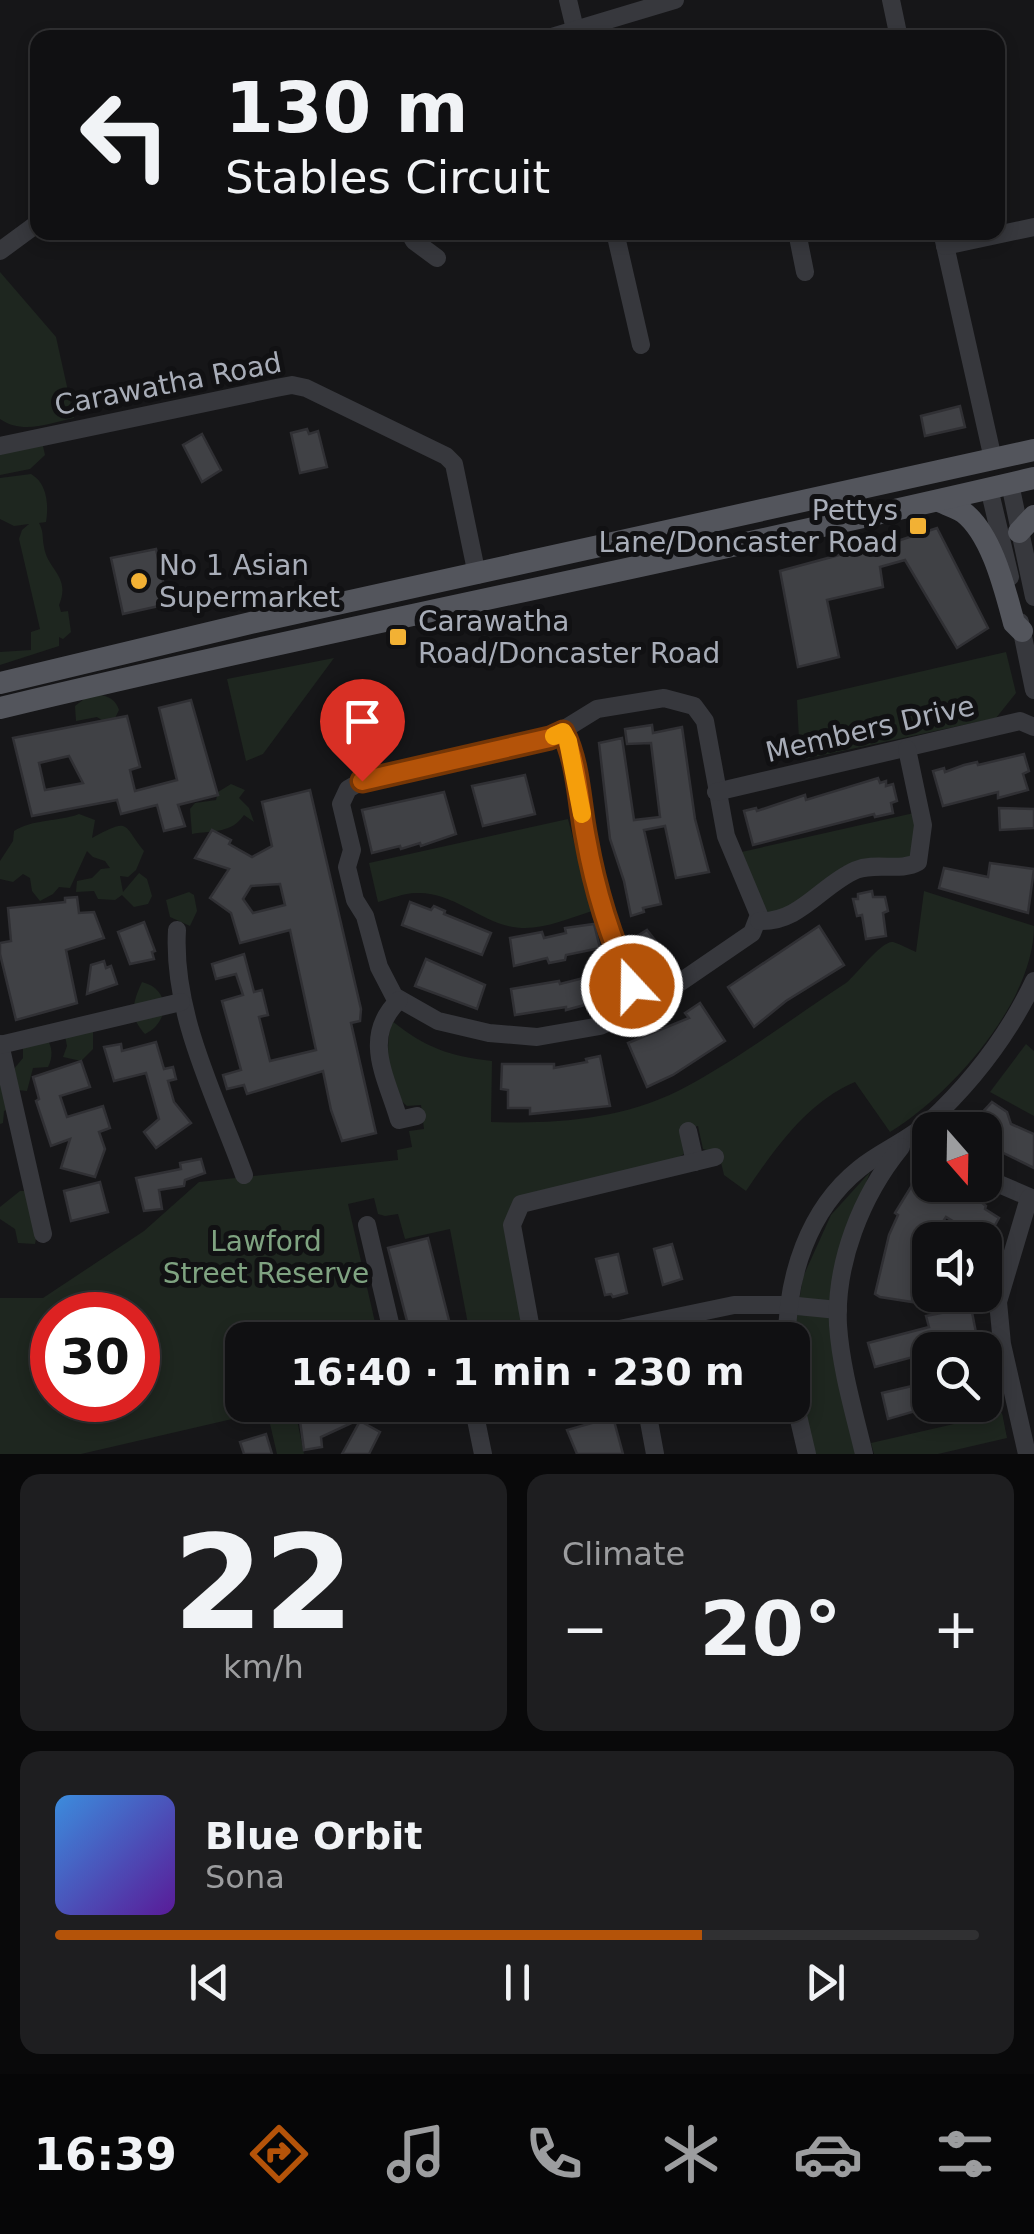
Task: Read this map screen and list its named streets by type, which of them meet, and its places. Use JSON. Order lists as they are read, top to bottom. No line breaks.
{"streets":{"street":["Carawatha Road","Members Drive"]},"parks":["Lawford Street Reserve"],"places":{"transit":["Pettys Lane/Doncaster Road","Carawatha Road/Doncaster Road"],"other":["No 1 Asian Supermarket"]},"north":"bottom","page":{"turn":["130 m","Stables Circuit"],"limit":"30","trip":"16:40 · 1 min · 230 m","tile":[["22","km/h"],"Climate"],"heat":["−","20°","+"],"song":["Blue Orbit","Sona"],"tabs":"16:39"}}
